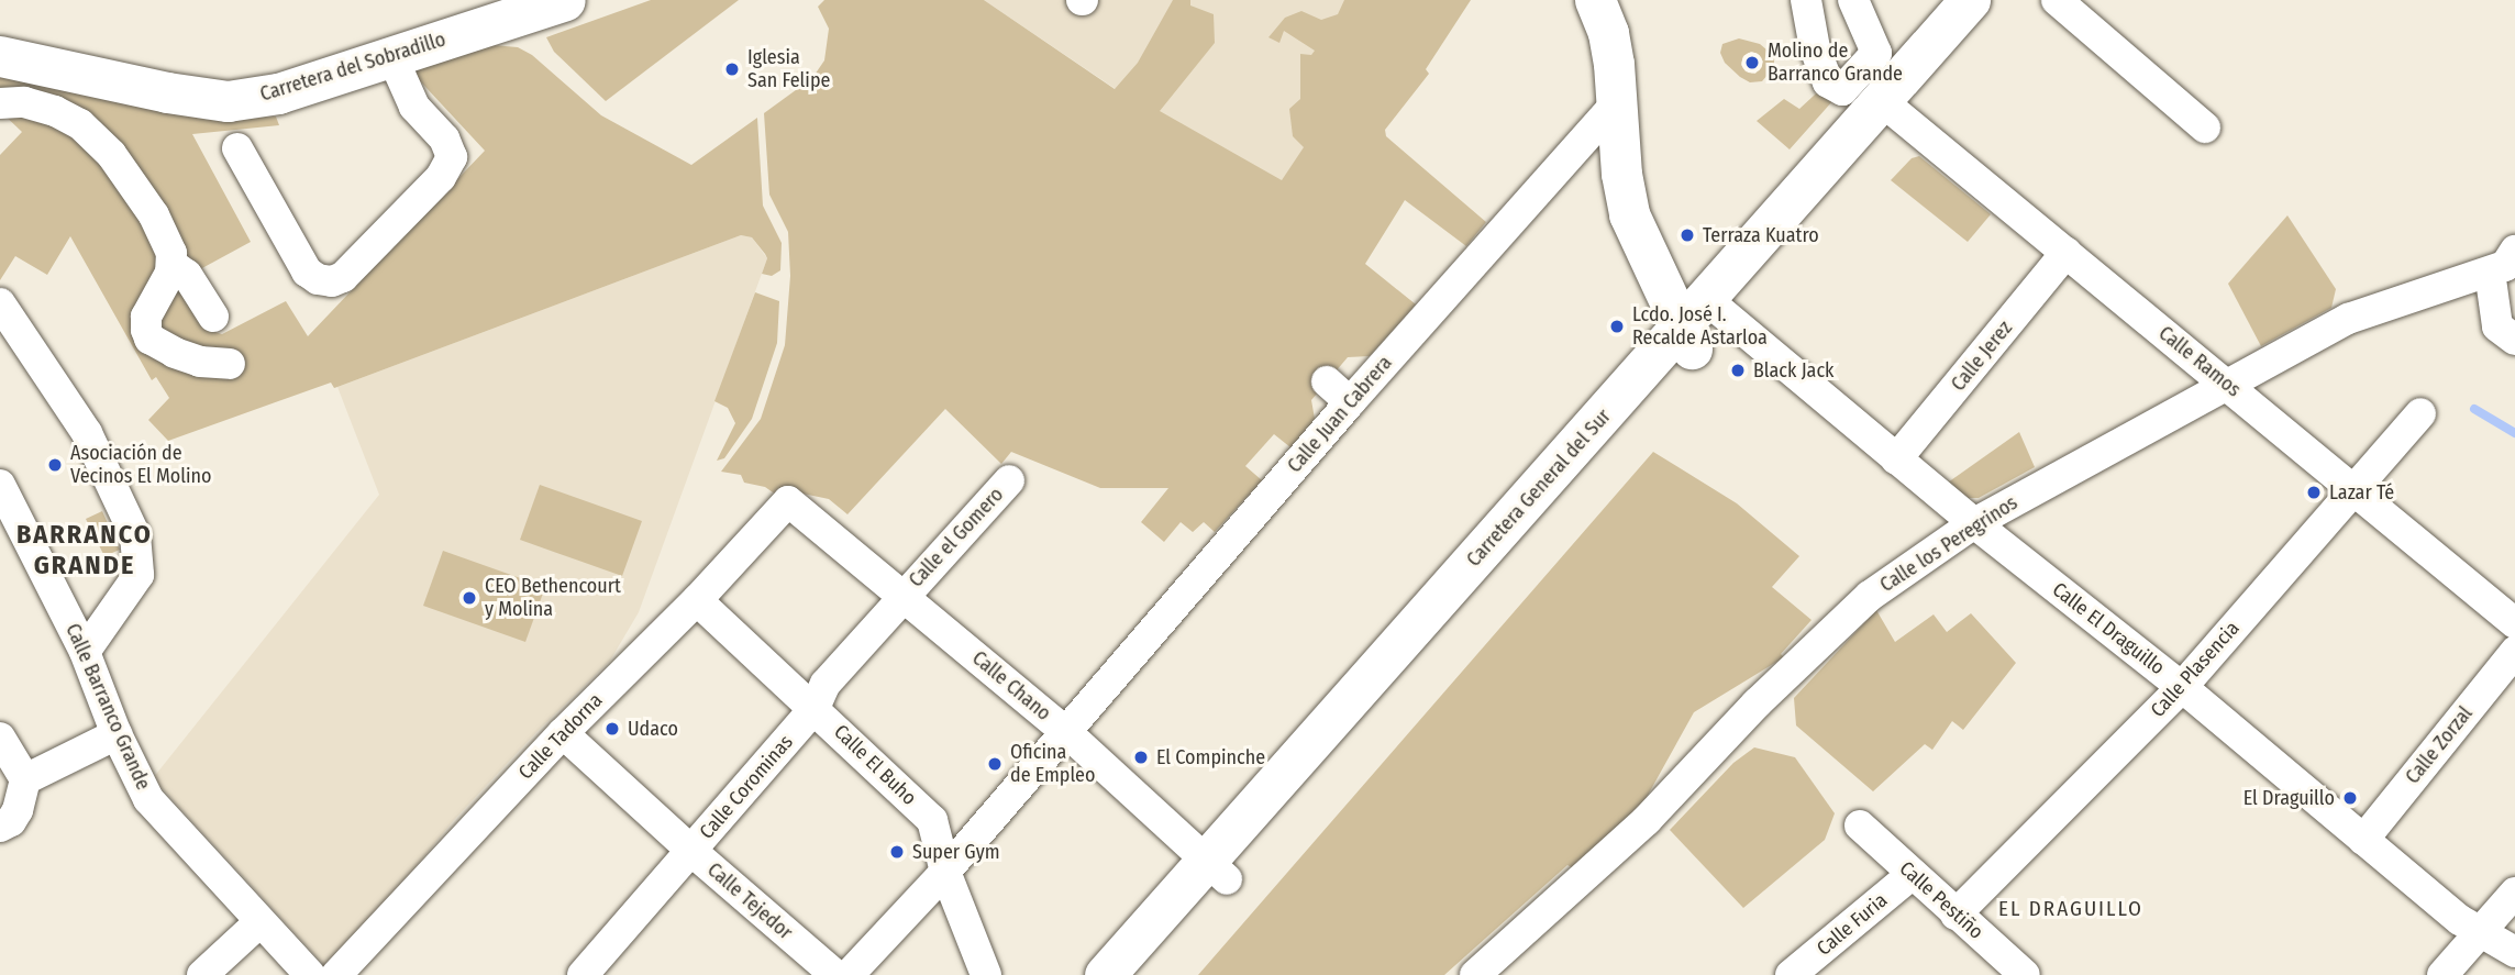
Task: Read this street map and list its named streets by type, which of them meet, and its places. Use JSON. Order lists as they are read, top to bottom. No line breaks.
{"streets":{"main road":["Carretera del Sobradillo","Carretera General del Sur"],"street":["Calle Jerez","Calle Ramos","Calle Juan Cabrera","Calle el Gomero","Calle los Peregrinos","Calle El Draguillo","Calle Plasencia","Calle Chano","Calle Barranco Grande","Calle Tadorna","Calle Zorzal","Calle El Buho","Calle Corominas","Calle Pestiño","Calle Tejedor","Calle Furia"]},"crossings":[["Calle Jerez","Calle Ramos"],["Calle Jerez","Calle El Draguillo"],["Calle Ramos","Carretera General del Sur"],["Calle Ramos","Calle los Peregrinos"],["Calle Ramos","Calle Plasencia"],["Calle Juan Cabrera","Calle Chano"],["Calle Juan Cabrera","Calle El Buho"],["Carretera General del Sur","Calle El Draguillo"],["Carretera General del Sur","Calle Chano"],["Calle el Gomero","Calle Chano"],["Calle el Gomero","Calle Corominas"],["Calle los Peregrinos","Calle El Draguillo"],["Calle El Draguillo","Calle Plasencia"],["Calle El Draguillo","Calle Zorzal"],["Calle Plasencia","Calle Pestiño"],["Calle Chano","Calle Tadorna"],["Calle Chano","Calle Corominas"],["Calle Tadorna","Calle El Buho"],["Calle Tadorna","Calle Tejedor"],["Calle El Buho","Calle Corominas"],["Calle Corominas","Calle Tejedor"],["Calle Pestiño","Calle Furia"]],"districts":["BARRANCO GRANDE","EL DRAGUILLO"],"places":["Molino de Barranco Grande","Iglesia San Felipe","Terraza Kuatro","Lcdo. José I. Recalde Astarloa","Black Jack","Asociación de Vecinos El Molino","Lazar Té","CEO Bethencourt y Molina","Udaco","El Compinche","Oficina de Empleo","El Draguillo","Super Gym"]}
